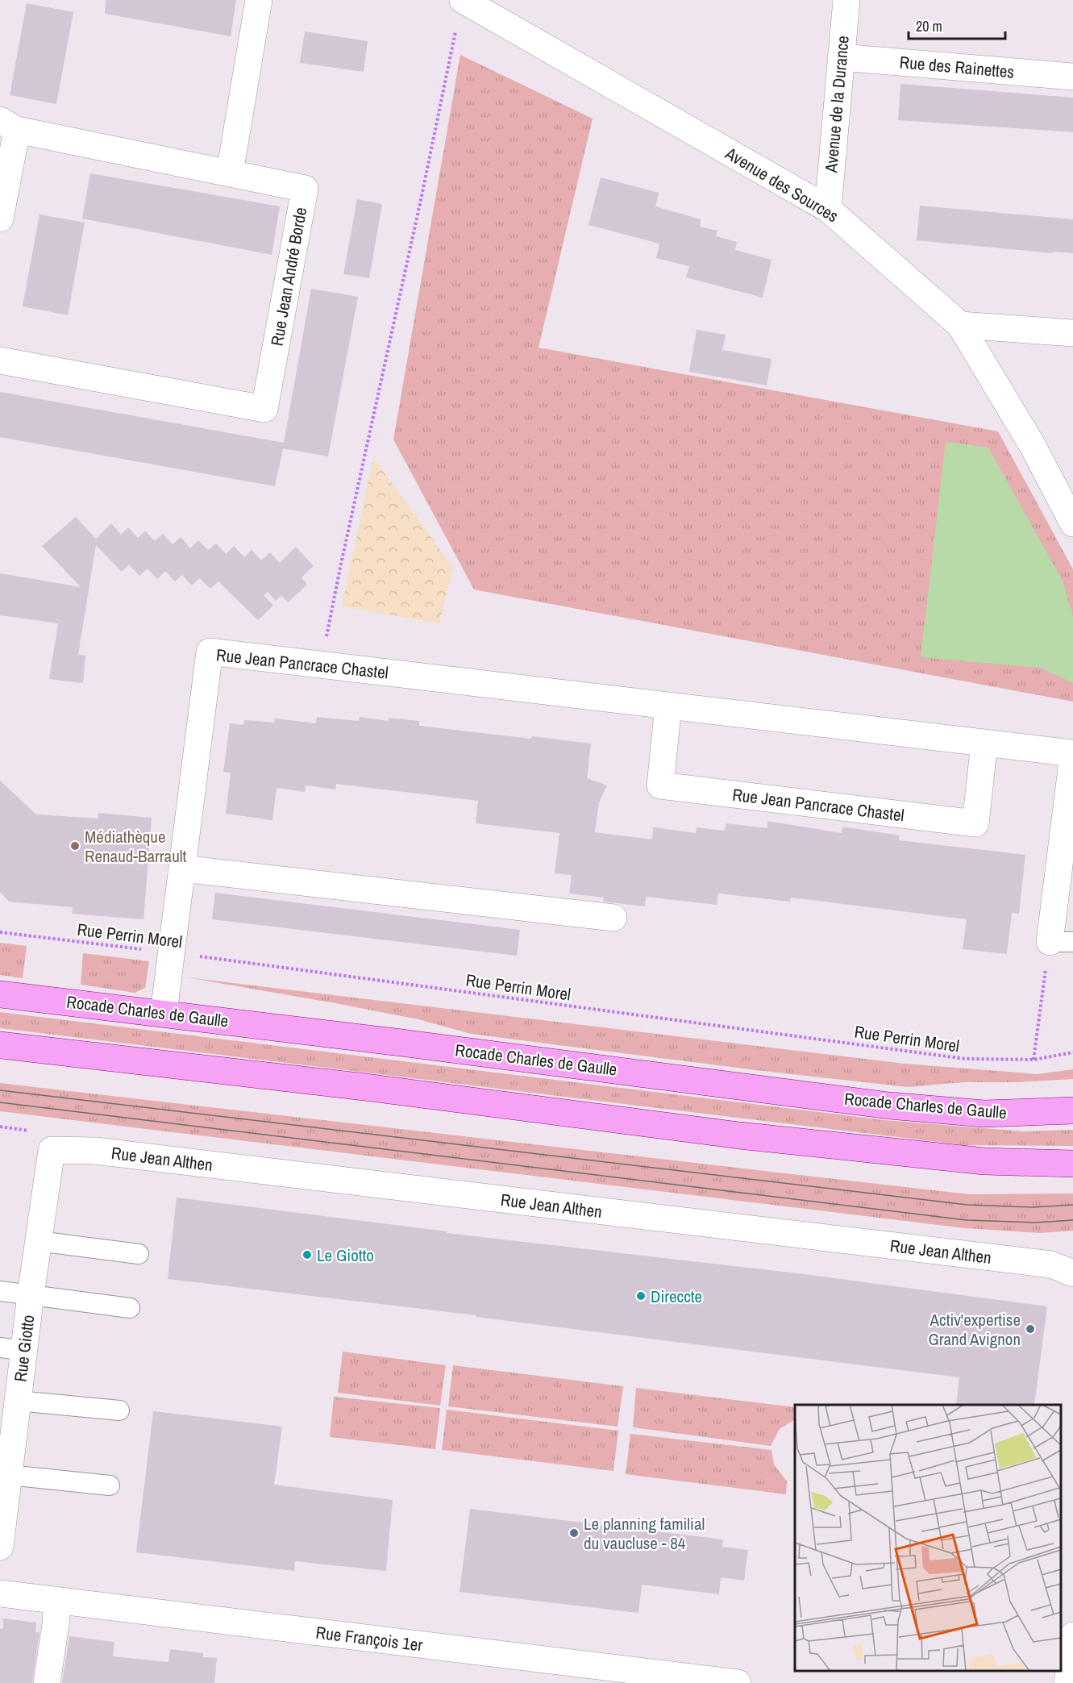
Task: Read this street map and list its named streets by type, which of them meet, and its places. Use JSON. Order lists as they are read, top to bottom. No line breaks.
{"streets":{"main road":["Rocade Charles de Gaulle"],"street":["Rue des Rainettes","Avenue de la Durance","Avenue des Sources","Rue Jean André Borde","Rue Jean Pancrace Chastel","Rue Jean Althen","Rue Giotto","Rue François 1er"],"path":["Rue Perrin Morel"]},"crossings":[["Rue des Rainettes","Avenue de la Durance"],["Avenue de la Durance","Avenue des Sources"],["Rue Jean Pancrace Chastel","Rue Perrin Morel"],["Rue Jean Pancrace Chastel","Rocade Charles de Gaulle"],["Rue Jean Althen","Rue Giotto"]],"places":["Médiathèque Renaud-Barrault","Le Giotto","Direccte","Activ'expertise Grand Avignon","Le planning familial du vaucluse - 84"],"scale_bar":"20 m"}
